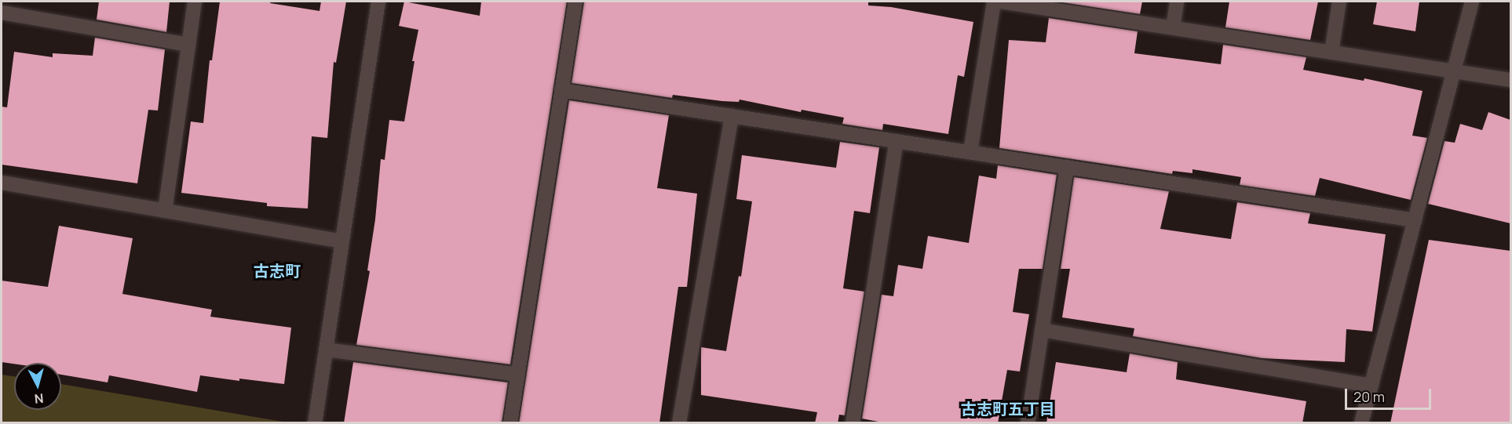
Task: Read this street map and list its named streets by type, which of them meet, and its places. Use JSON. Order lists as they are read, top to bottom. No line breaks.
{"districts":["古志町","古志町五丁目"],"scale_bar":"20 m","north":"bottom"}
